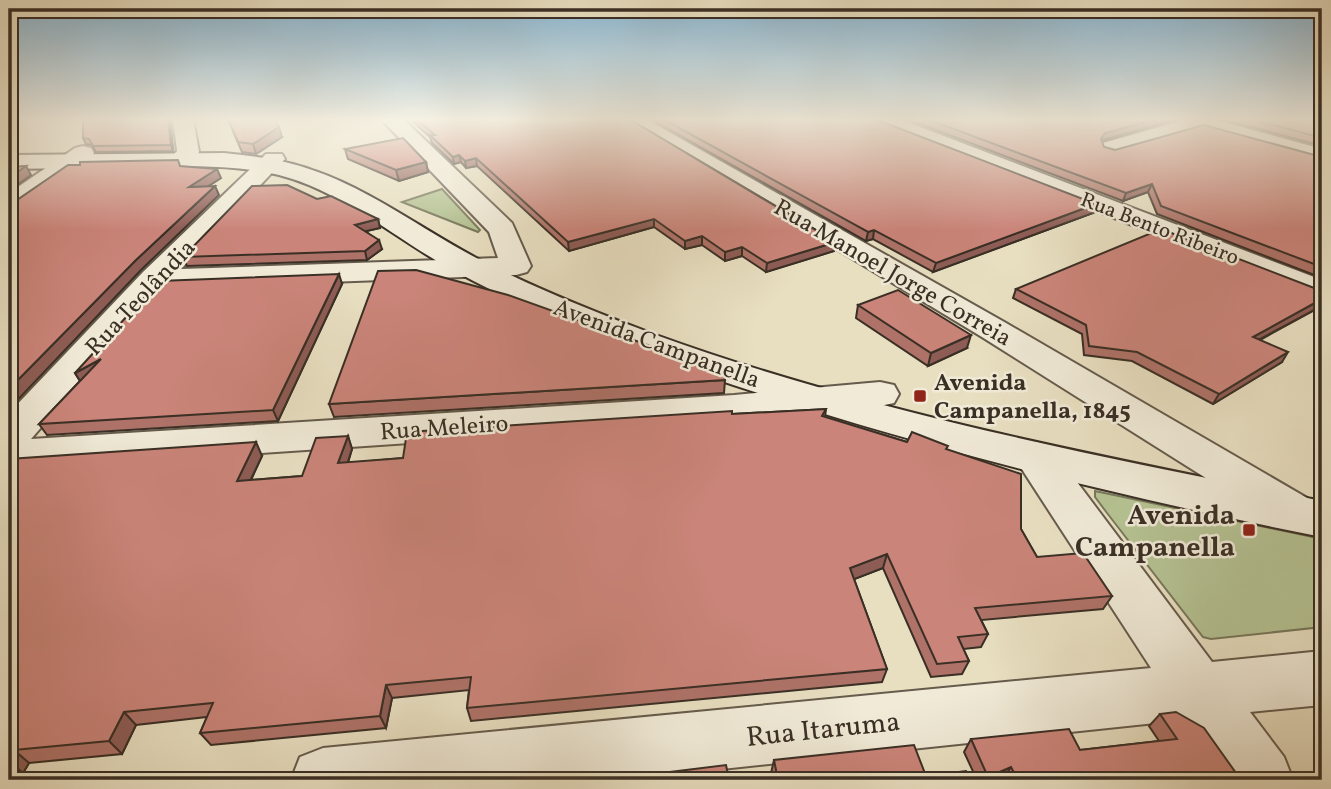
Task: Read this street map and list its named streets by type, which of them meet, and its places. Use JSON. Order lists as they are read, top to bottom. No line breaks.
{"streets":{"street":["Rua Bento Ribeiro","Rua Manoel Jorge Correia","Rua Teolândia","Avenida Campanella","Rua Meleiro","Rua Itaruma"]},"crossings":[["Rua Manoel Jorge Correia","Avenida Campanella"],["Rua Teolândia","Avenida Campanella"],["Avenida Campanella","Rua Meleiro"]],"places":{"transit":["Avenida Campanella, 1845","Avenida Campanella"]}}
